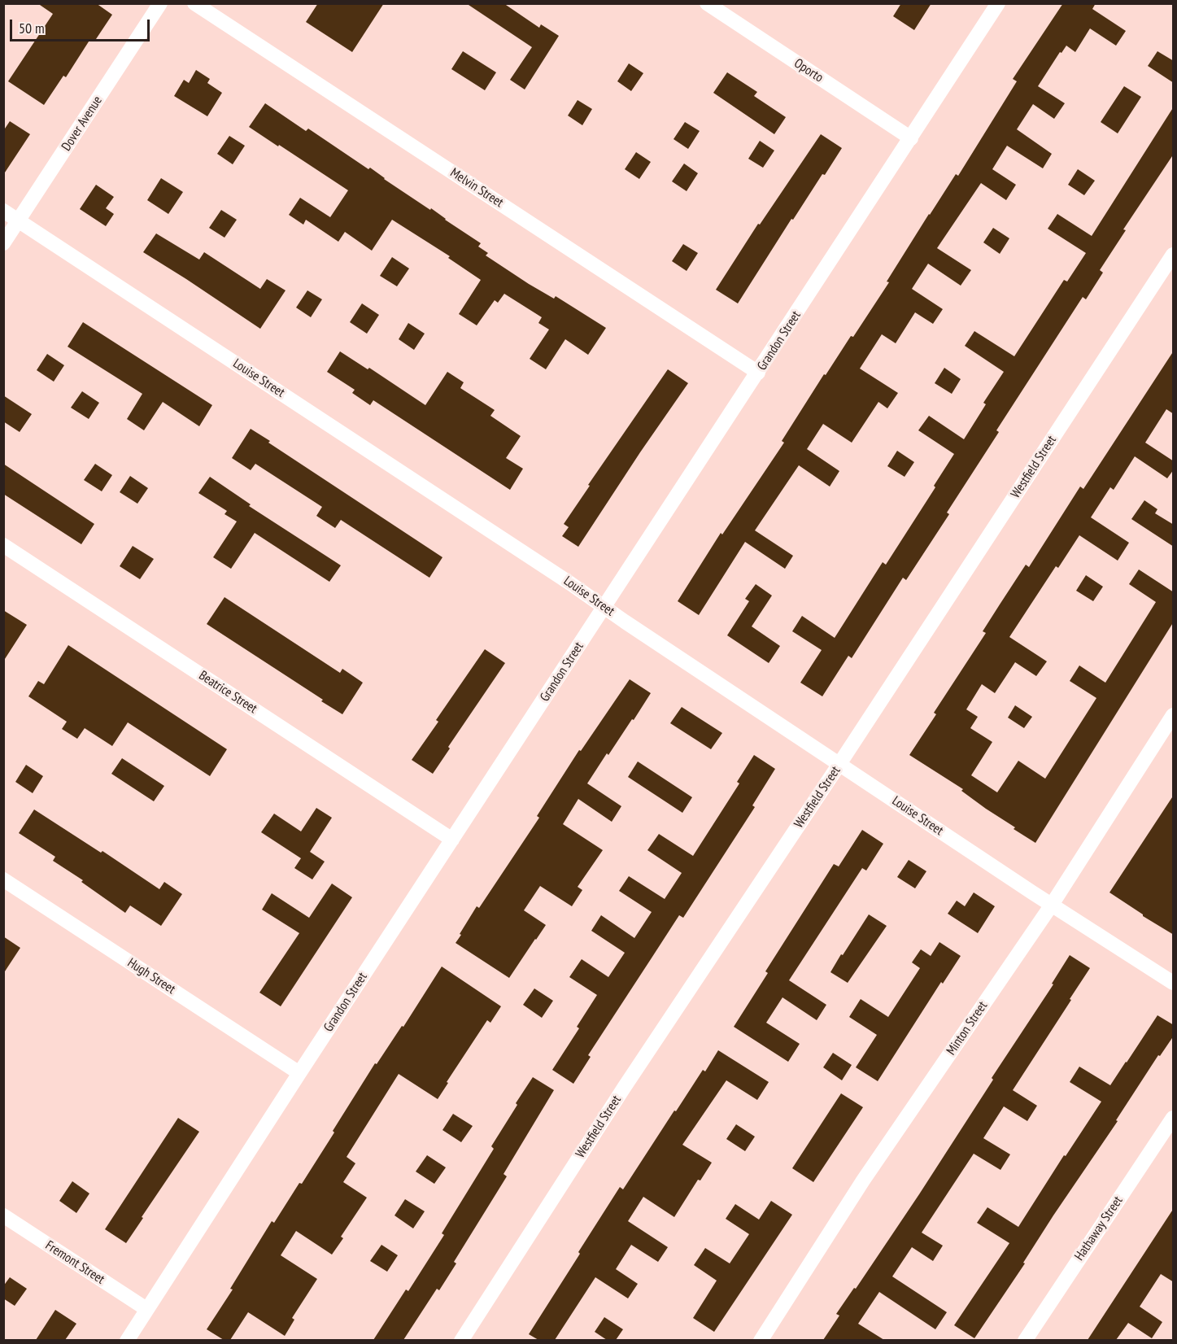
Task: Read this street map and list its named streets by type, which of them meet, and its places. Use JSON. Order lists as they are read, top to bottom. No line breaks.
{"streets":{"street":["Oporto","Dover Avenue","Melvin Street","Grandon Street","Louise Street","Westfield Street","Beatrice Street","Hugh Street","Minton Street","Hathaway Street","Fremont Street"]},"crossings":[["Oporto","Grandon Street"],["Dover Avenue","Louise Street"],["Melvin Street","Grandon Street"],["Grandon Street","Louise Street"],["Grandon Street","Beatrice Street"],["Grandon Street","Hugh Street"],["Grandon Street","Fremont Street"],["Louise Street","Westfield Street"],["Louise Street","Minton Street"]],"scale_bar":"50 m"}
